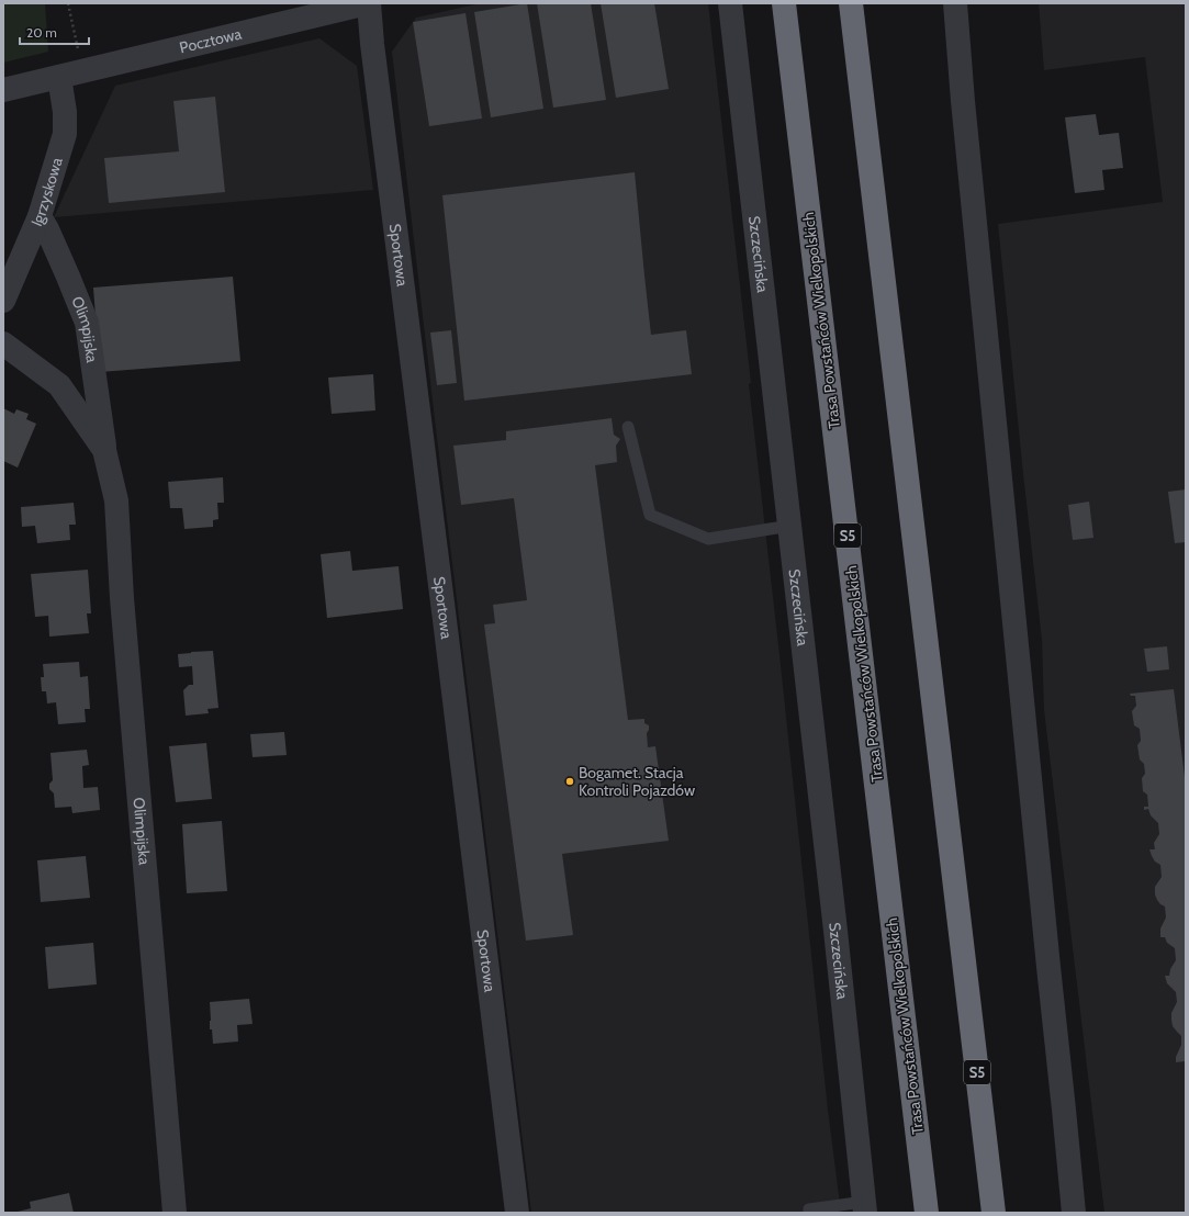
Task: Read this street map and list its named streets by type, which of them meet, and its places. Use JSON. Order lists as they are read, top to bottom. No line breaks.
{"streets":{"highway":["Trasa Powstańców Wielkopolskich","S5"],"street":["Pocztowa","Igrzyskowa","Sportowa","Szczecińska","Olimpijska"]},"crossings":[["Pocztowa","Igrzyskowa"],["Pocztowa","Sportowa"],["Igrzyskowa","Olimpijska"]],"places":["Bogamet. Stacja Kontroli Pojazdów"],"scale_bar":"20 m"}
